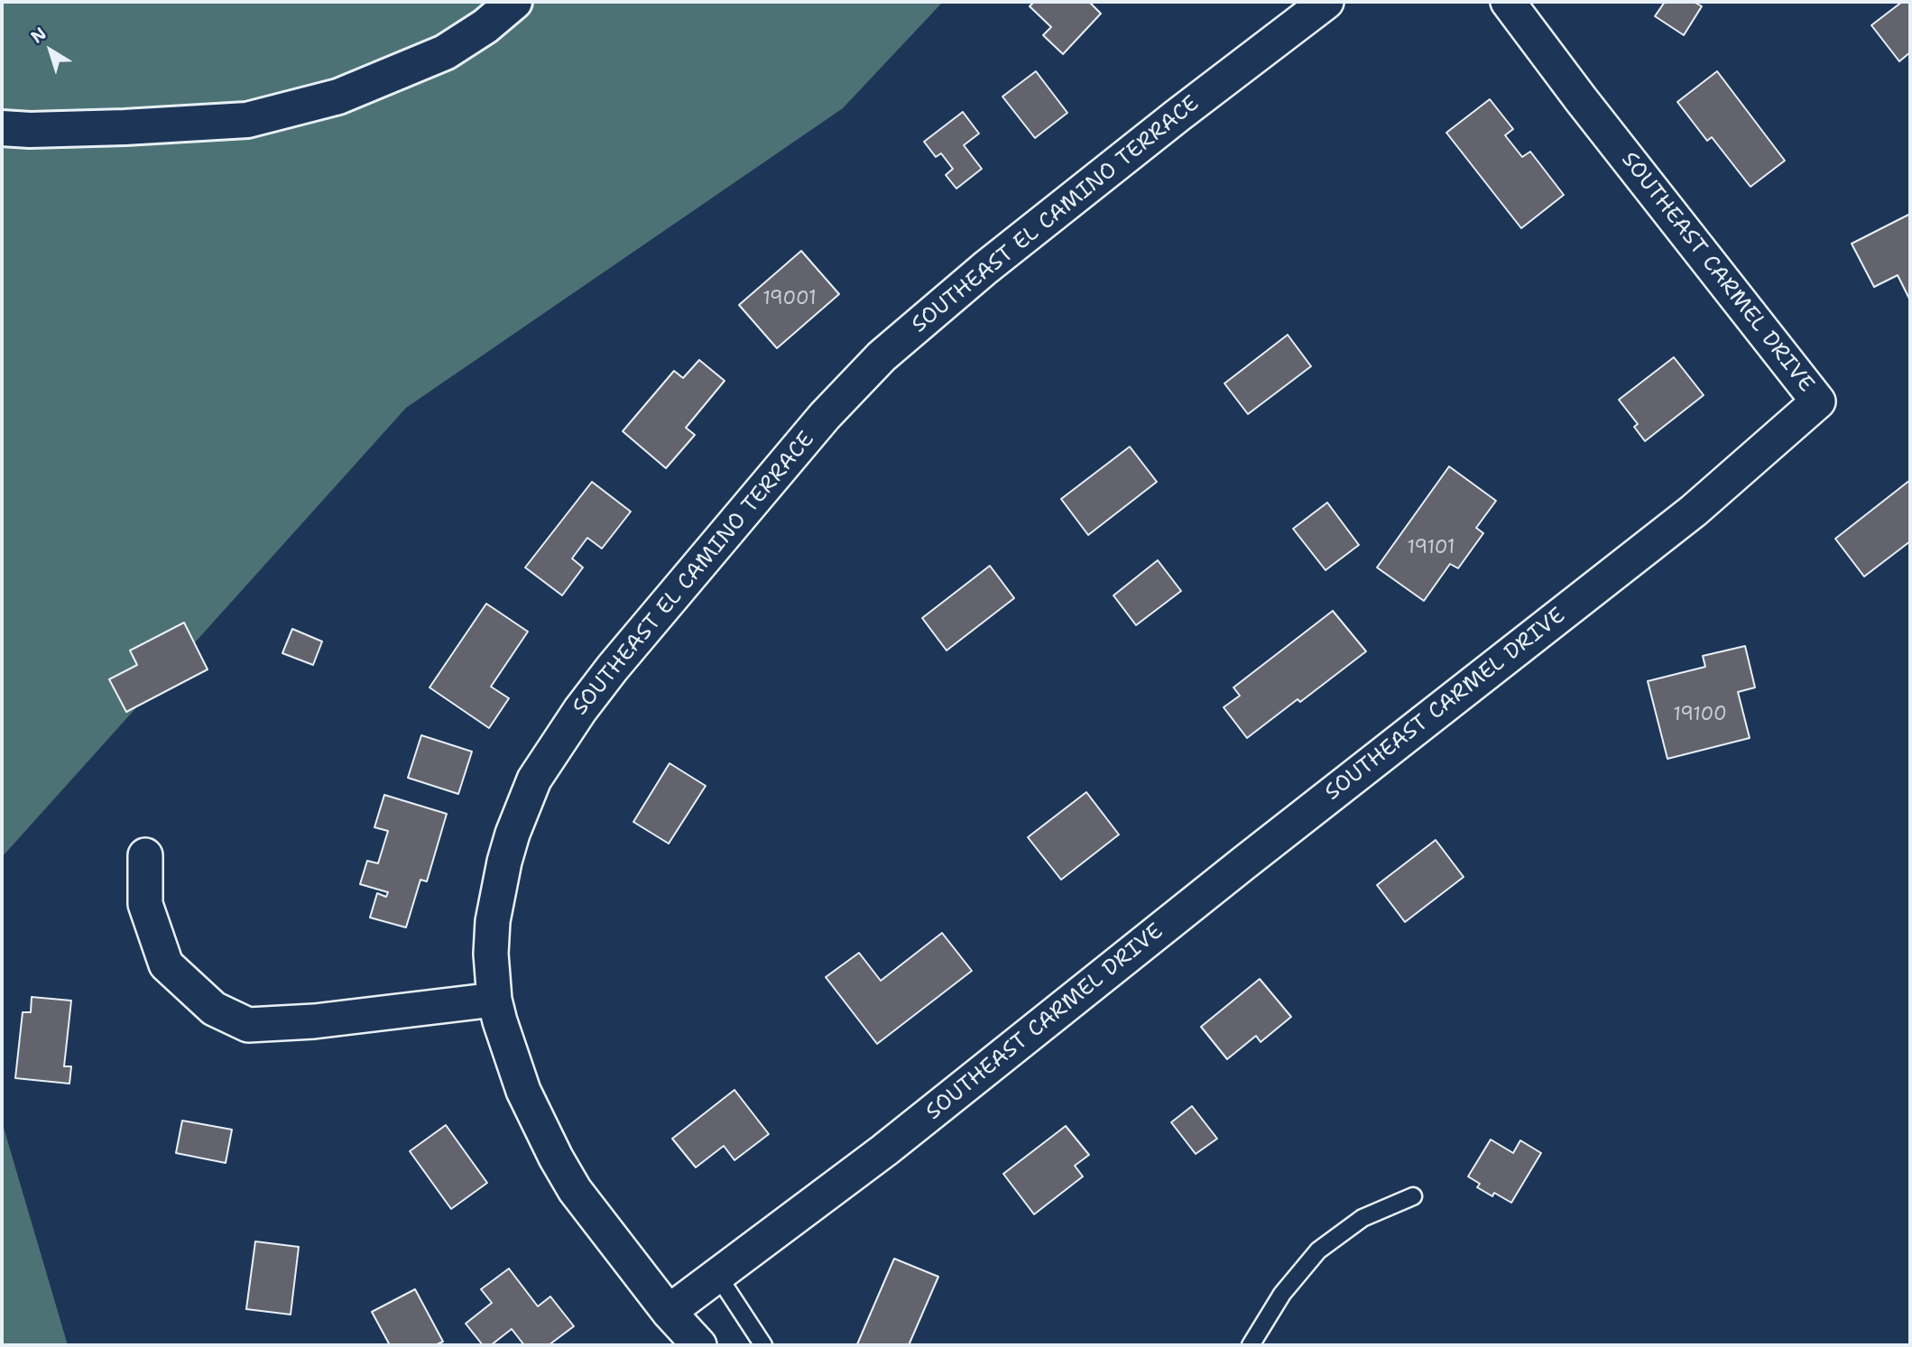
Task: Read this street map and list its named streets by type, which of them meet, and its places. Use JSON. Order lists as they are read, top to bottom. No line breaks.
{"streets":{"street":["SOUTHEAST EL CAMINO TERRACE","SOUTHEAST CARMEL DRIVE"]},"crossings":[["SOUTHEAST EL CAMINO TERRACE","SOUTHEAST CARMEL DRIVE"]],"house_numbers":["19001","19101","19100"],"north":"top left"}
